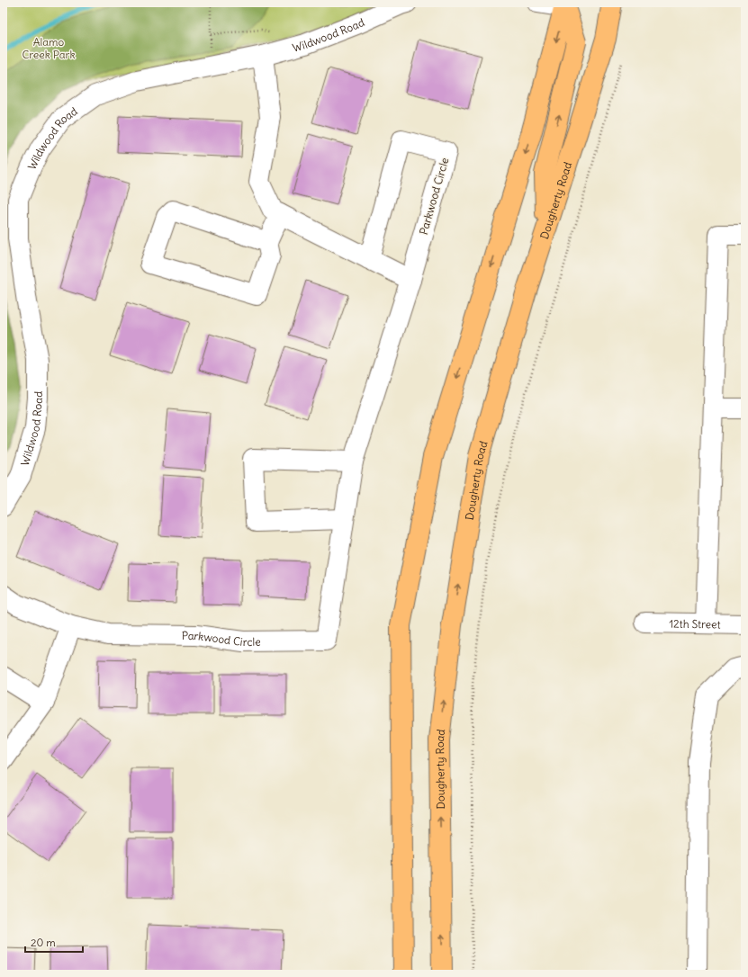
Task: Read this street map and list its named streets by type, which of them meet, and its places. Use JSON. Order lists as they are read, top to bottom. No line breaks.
{"streets":{"main road":["Dougherty Road"],"street":["Wildwood Road","Parkwood Circle","12th Street"]},"parks":["Alamo Creek Park"],"scale_bar":"20 m"}
